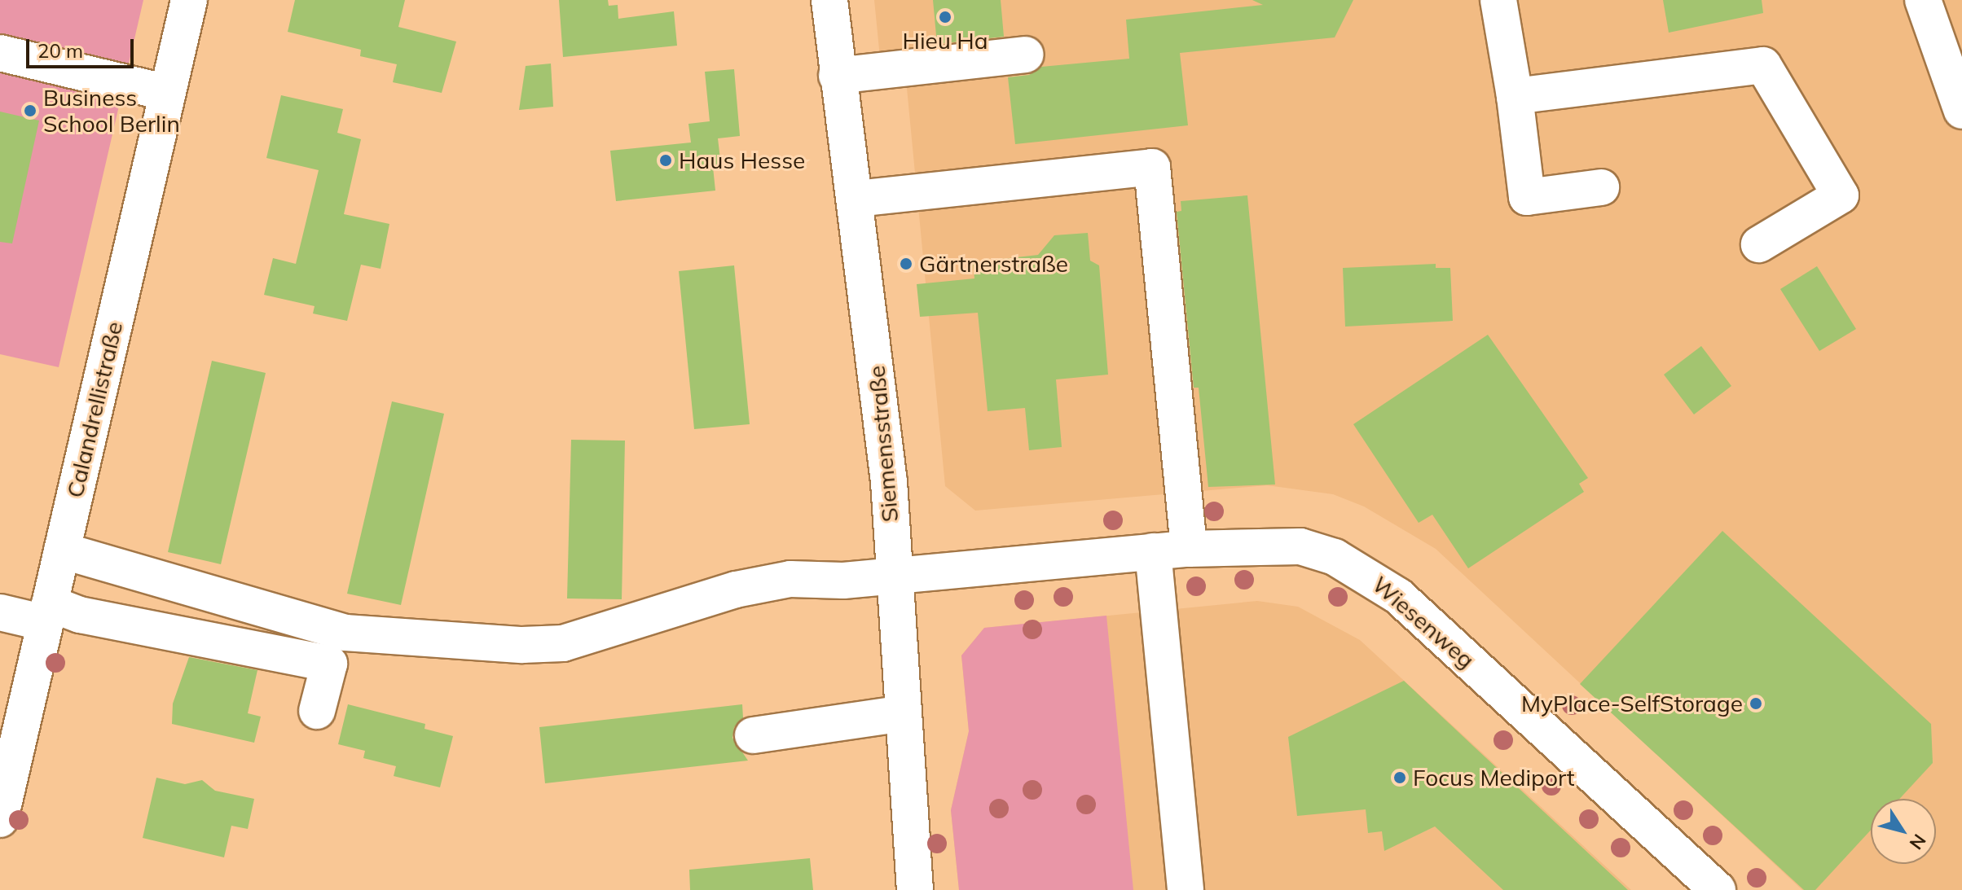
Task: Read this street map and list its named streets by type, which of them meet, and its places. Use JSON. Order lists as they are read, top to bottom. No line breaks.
{"streets":{"street":["Calandrellistraße","Siemensstraße","Wiesenweg"]},"crossings":[["Calandrellistraße","Wiesenweg"],["Siemensstraße","Wiesenweg"]],"places":["Hieu Ha","Business School Berlin","Haus Hesse","Gärtnerstraße","MyPlace-SelfStorage","Focus Mediport"],"scale_bar":"20 m","north":"bottom right"}
